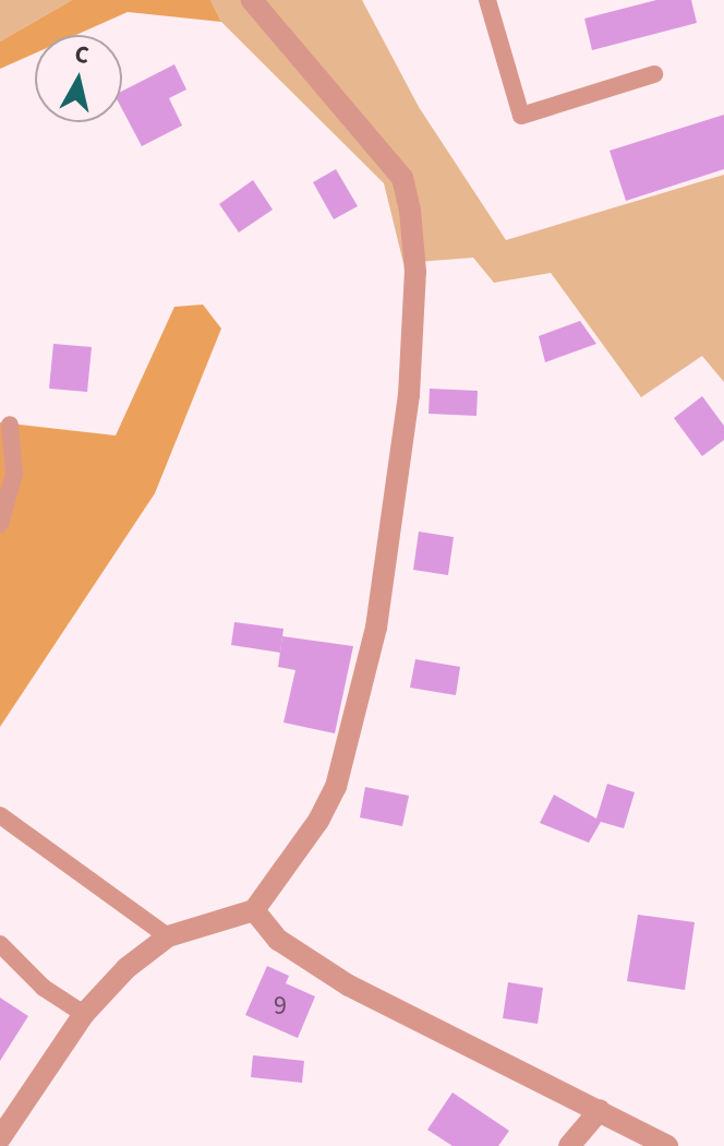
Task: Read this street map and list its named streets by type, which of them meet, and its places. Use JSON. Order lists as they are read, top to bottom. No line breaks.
{"house_numbers":["9"],"north":"top"}
